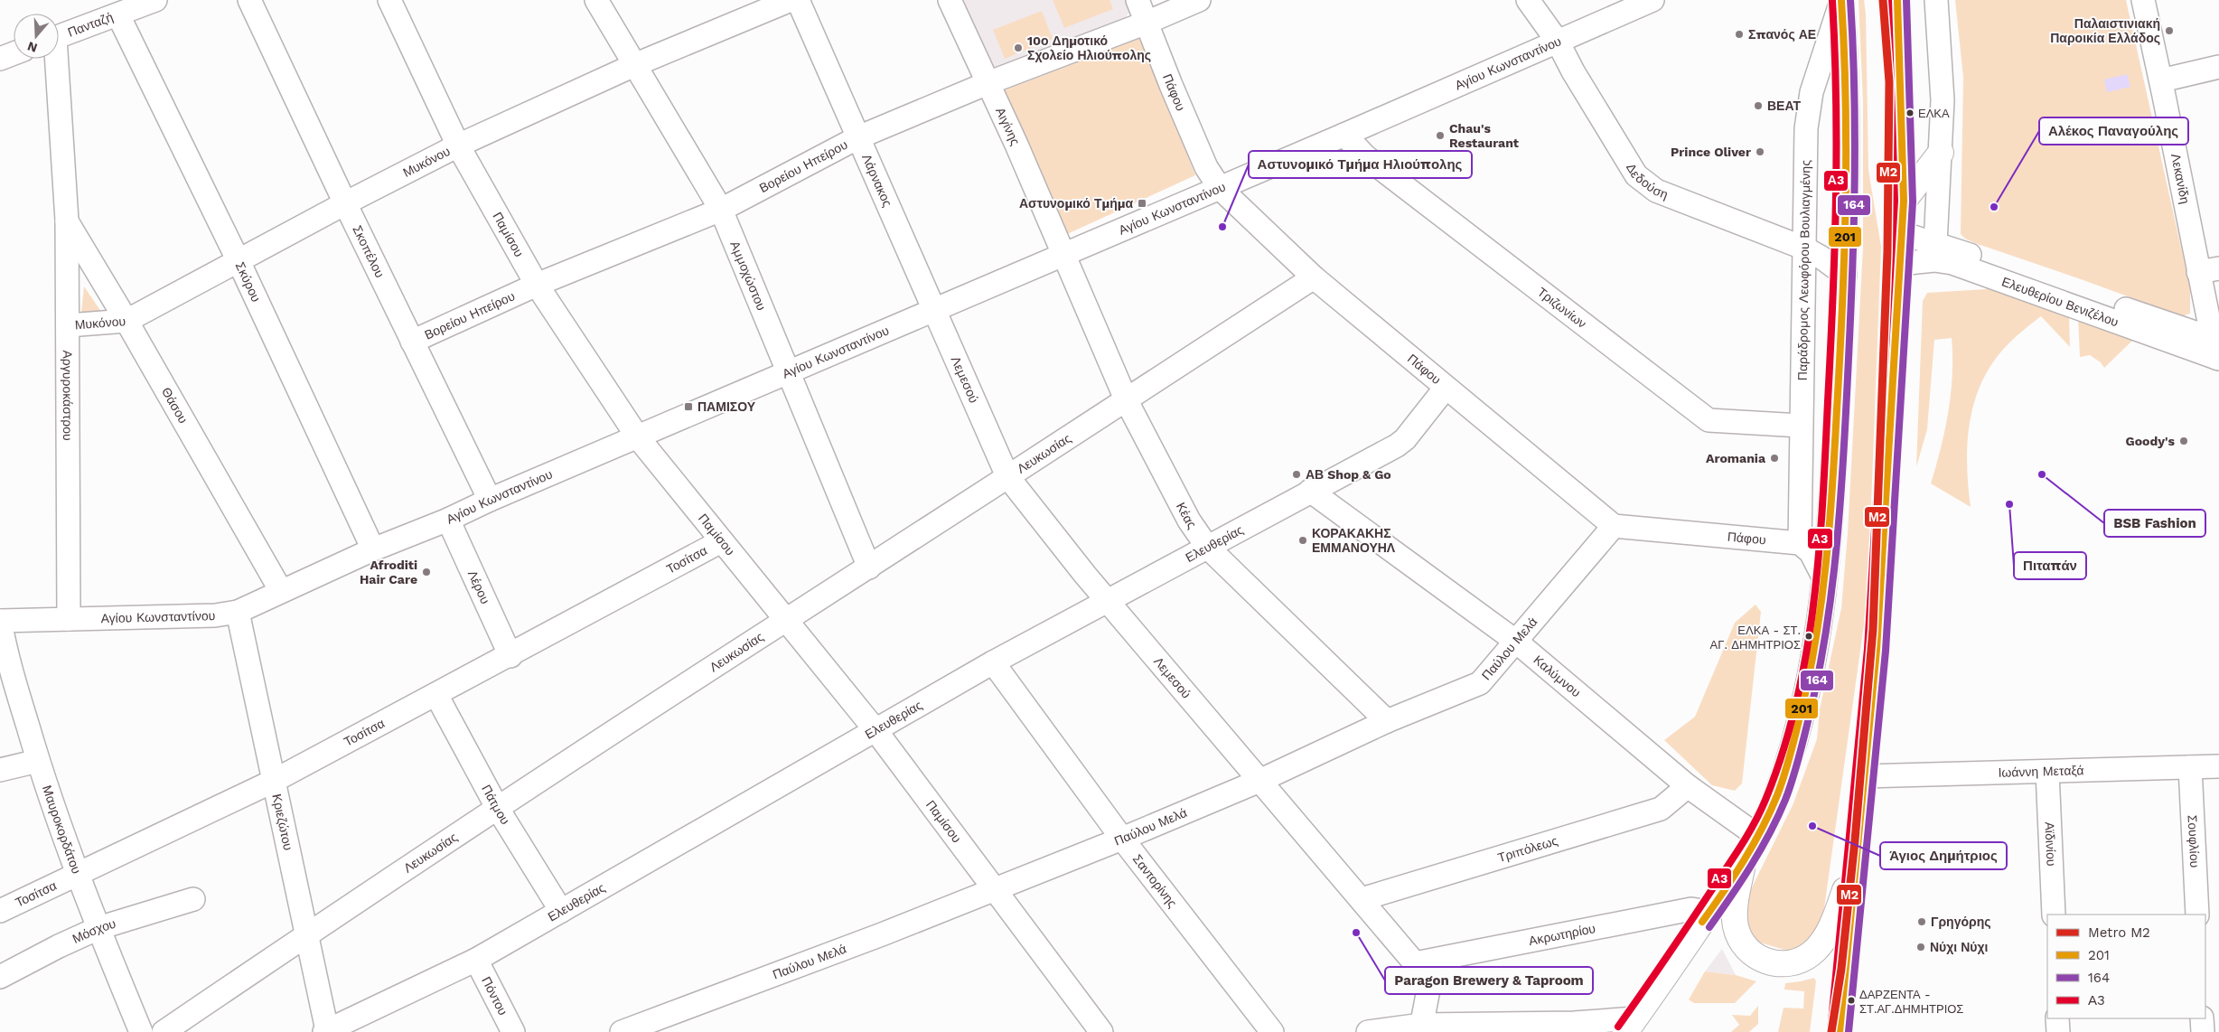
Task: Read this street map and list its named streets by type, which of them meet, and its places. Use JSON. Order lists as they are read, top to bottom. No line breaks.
{"streets":{"street":["Πανταζή","Αγίου Κωνσταντίνου","Πάφου","Αιγίνης","Μυκόνου","Βορείου Ηπείρου","Δεδούση","Λεκανίδη","Λάρνακος","Παμίσου","Σκοπέλου","Παράδρομος Λεωφόρου Βουλιαγμένης","Αμμοχώστου","Σκύρου","Ελευθερίου Βενιζέλου","Τριζωνίων","Λεμεσού","Αργυροκάστρου","Θάσου","Λευκωσίας","Κέας","Ελευθερίας","Τοσίτσα","Λέρου","Παύλου Μελά","Καλύμνου","Ιωάννη Μεταξά","Πάτμου","Κριεζώτου","Μαυροκορδάτου","Σουφλίου","Αϊδινίου","Τριπόλεως","Σαντορίνης","Μόσχου","Ακρωτηρίου","Πόντου"]},"crossings":[["Πανταζή","Σκύρου"],["Αγίου Κωνσταντίνου","Πάφου"],["Αγίου Κωνσταντίνου","Αιγίνης"],["Αγίου Κωνσταντίνου","Δεδούση"],["Αγίου Κωνσταντίνου","Λάρνακος"],["Αγίου Κωνσταντίνου","Παμίσου"],["Αγίου Κωνσταντίνου","Σκοπέλου"],["Αγίου Κωνσταντίνου","Αμμοχώστου"],["Αγίου Κωνσταντίνου","Σκύρου"],["Αγίου Κωνσταντίνου","Τριζωνίων"],["Αγίου Κωνσταντίνου","Λεμεσού"],["Αγίου Κωνσταντίνου","Αργυροκάστρου"],["Αγίου Κωνσταντίνου","Θάσου"],["Αγίου Κωνσταντίνου","Κέας"],["Αγίου Κωνσταντίνου","Λέρου"],["Αγίου Κωνσταντίνου","Κριεζώτου"],["Αγίου Κωνσταντίνου","Μαυροκορδάτου"],["Πάφου","Βορείου Ηπείρου"],["Πάφου","Παράδρομος Λεωφόρου Βουλιαγμένης"],["Πάφου","Λευκωσίας"],["Πάφου","Ελευθερίας"],["Πάφου","Παύλου Μελά"],["Αιγίνης","Βορείου Ηπείρου"],["Αιγίνης","Κέας"],["Μυκόνου","Παμίσου"],["Μυκόνου","Σκοπέλου"],["Μυκόνου","Αμμοχώστου"],["Μυκόνου","Σκύρου"],["Μυκόνου","Αργυροκάστρου"],["Μυκόνου","Θάσου"],["Βορείου Ηπείρου","Λάρνακος"],["Βορείου Ηπείρου","Παμίσου"],["Βορείου Ηπείρου","Σκοπέλου"],["Βορείου Ηπείρου","Αμμοχώστου"],["Δεδούση","Παράδρομος Λεωφόρου Βουλιαγμένης"],["Λεκανίδη","Ελευθερίου Βενιζέλου"],["Λάρνακος","Λεμεσού"],["Παμίσου","Λευκωσίας"],["Παμίσου","Ελευθερίας"],["Παμίσου","Τοσίτσα"],["Παμίσου","Παύλου Μελά"],["Παράδρομος Λεωφόρου Βουλιαγμένης","Τριζωνίων"],["Αμμοχώστου","Λευκωσίας"],["Λεμεσού","Λευκωσίας"],["Λεμεσού","Ελευθερίας"],["Λεμεσού","Παύλου Μελά"],["Λεμεσού","Τριπόλεως"],["Λεμεσού","Ακρωτηρίου"],["Αργυροκάστρου","Θάσου"],["Λευκωσίας","Κέας"],["Λευκωσίας","Πάτμου"],["Λευκωσίας","Κριεζώτου"],["Κέας","Ελευθερίας"],["Κέας","Παύλου Μελά"],["Ελευθερίας","Καλύμνου"],["Ελευθερίας","Πάτμου"],["Ελευθερίας","Κριεζώτου"],["Ελευθερίας","Σαντορίνης"],["Ελευθερίας","Πόντου"],["Τοσίτσα","Λέρου"],["Τοσίτσα","Πάτμου"],["Τοσίτσα","Κριεζώτου"],["Τοσίτσα","Μαυροκορδάτου"],["Παύλου Μελά","Καλύμνου"],["Παύλου Μελά","Σαντορίνης"],["Καλύμνου","Τριπόλεως"],["Ιωάννη Μεταξά","Σουφλίου"],["Ιωάννη Μεταξά","Αϊδινίου"],["Μαυροκορδάτου","Μόσχου"]],"places":{"other":["Παλαιστινιακή Παροικία Ελλάδος","Σπανός ΑΕ","10ο Δημοτικό Σχολείο Ηλιούπολης","ΒΕΑΤ","ΕΛΚΑ","Chau's Restaurant","Prince Oliver","Αλέκος Παναγούλης","Αστυνομικό Τμήμα Ηλιούπολης","Goody's","Aromania","ΑΒ Shop & Go","BSB Fashion","Πιταπάν","ΚΟΡΑΚΑΚΗΣ ΕΜΜΑΝΟΥΗΛ","Afroditi Hair Care","ΕΛΚΑ - ΣΤ. ΑΓ. ΔΗΜΗΤΡΙΟΣ","Άγιος Δημήτριος","Γρηγόρης","Paragon Brewery & Taproom","Νύχι Νύχι","ΔΑΡΖΕΝΤΑ - ΣΤ.ΑΓ.ΔΗΜΗΤΡΙΟΣ"],"transit":["Αστυνομικό Τμήμα","ΠΑΜΙΣΟΥ"]},"lines":["metro line Μ2","transit line 201","transit line 164","transit line Α3"],"legend":["Metro Μ2","201","164","Α3"],"north":"bottom"}
